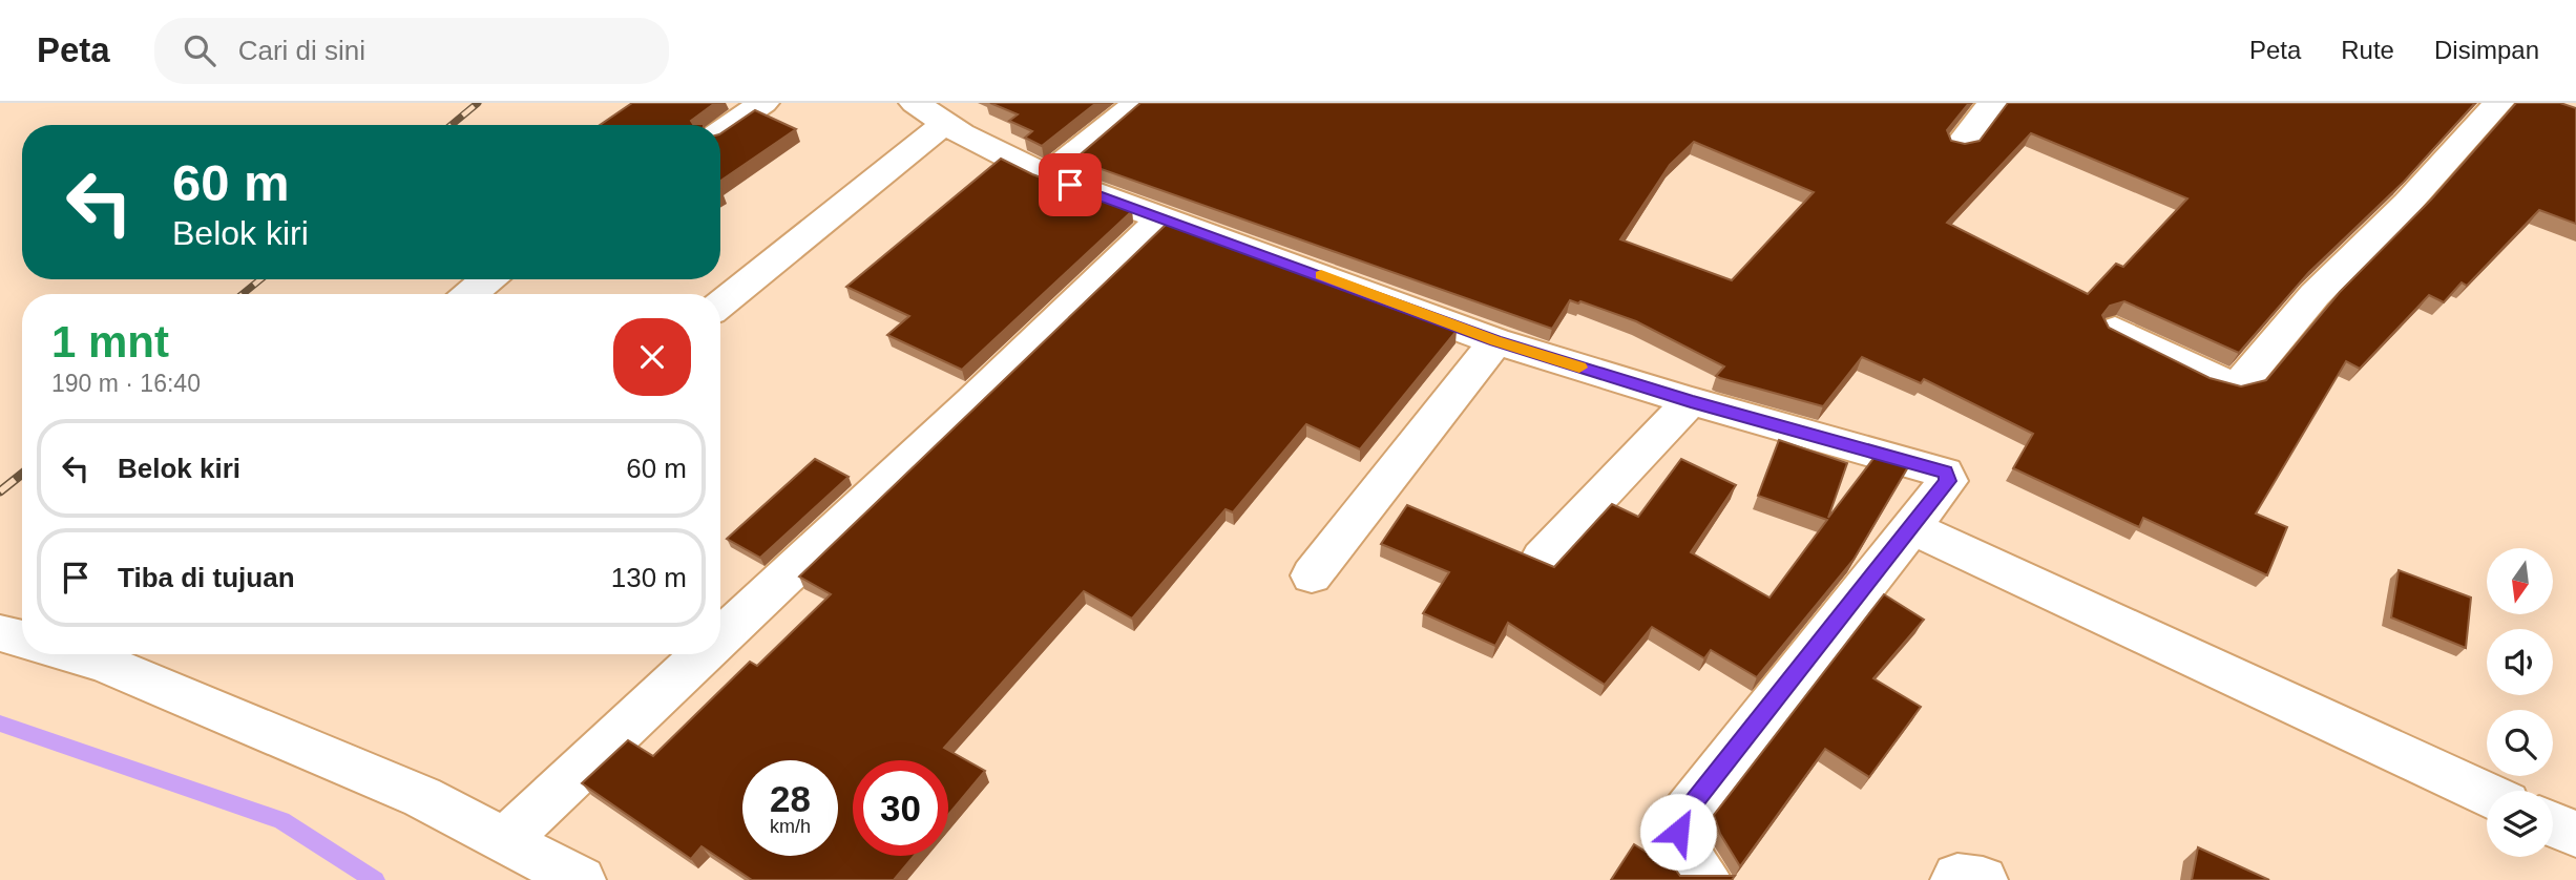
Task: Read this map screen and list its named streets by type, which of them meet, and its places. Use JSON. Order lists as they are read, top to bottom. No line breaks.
{"north":"bottom","page":{"header":"Peta","search":"Cari di sini","nav":["Peta","Rute","Disimpan"],"turn":["60 m","Belok kiri"],"heading":["1 mnt","190 m · 16:40"],"list":[{"name":"Belok kiri","value":"60 m"},{"name":"Tiba di tujuan","value":"130 m"}],"speed":"28 km/h","limit":"30"}}
